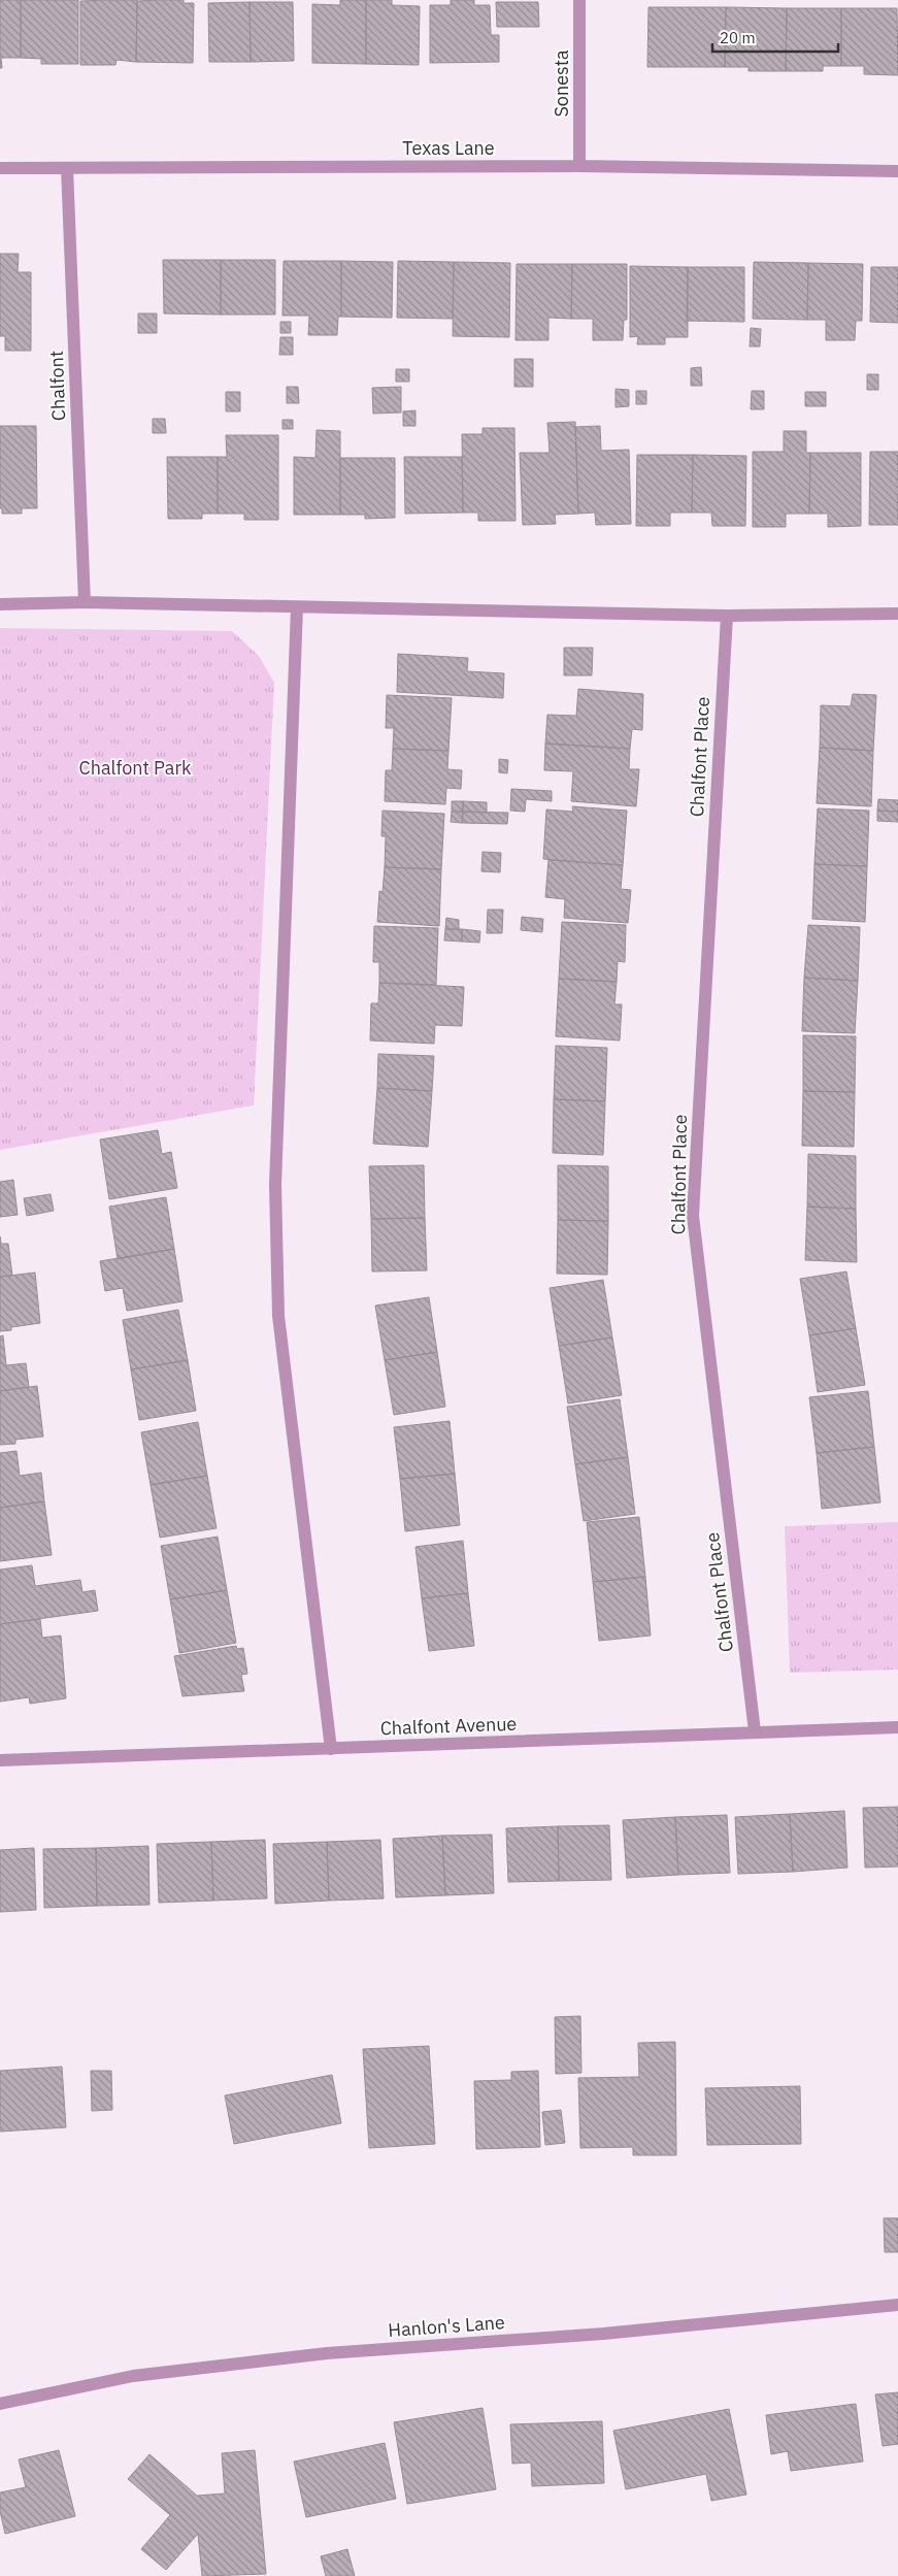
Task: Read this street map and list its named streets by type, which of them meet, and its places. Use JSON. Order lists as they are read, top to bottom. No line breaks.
{"streets":{"street":["Sonesta","Texas Lane","Chalfont","Chalfont Place","Chalfont Avenue","Hanlon's Lane"]},"crossings":[["Sonesta","Texas Lane"],["Texas Lane","Chalfont"],["Chalfont Place","Chalfont Avenue"]],"parks":["Chalfont Park"],"scale_bar":"20 m"}
